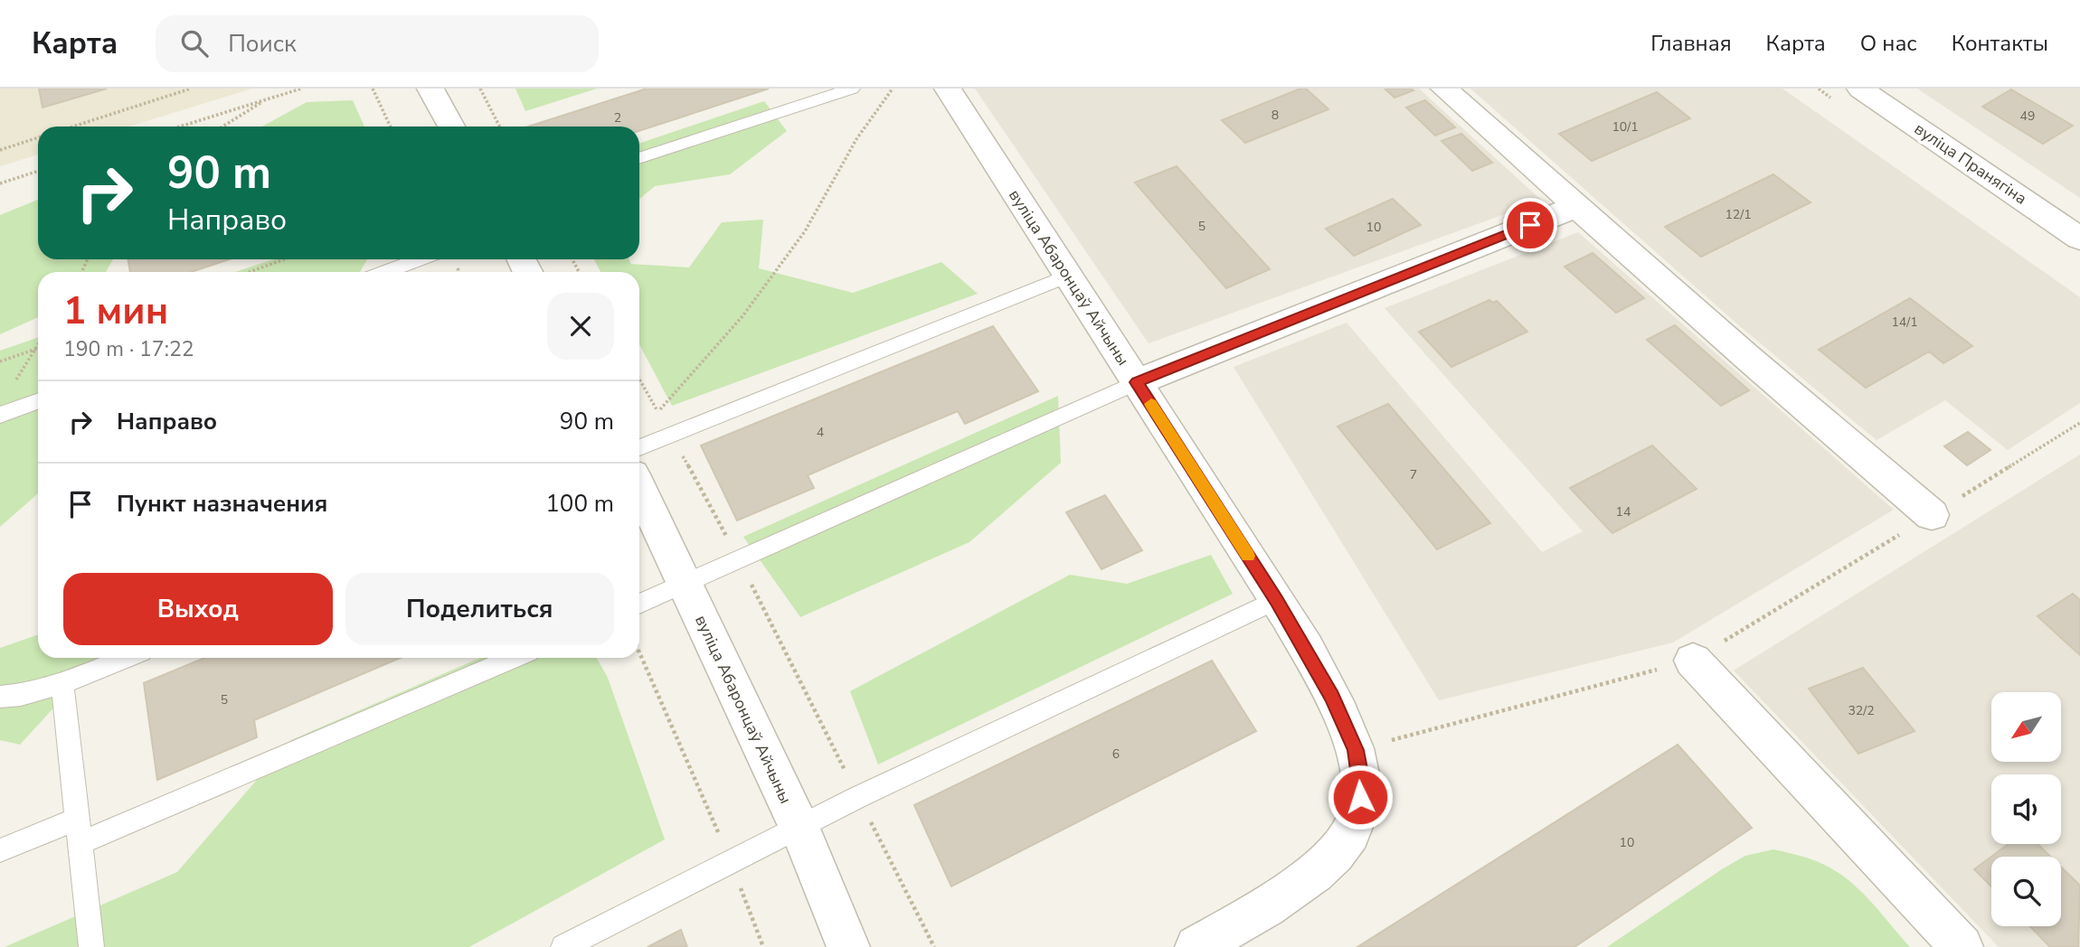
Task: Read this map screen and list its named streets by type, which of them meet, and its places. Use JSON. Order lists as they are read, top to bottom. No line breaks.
{"streets":{"street":["вуліца Пранягіна","вуліца Абаронцаў Айчыны"]},"house_numbers":["8","49","2","10/1","12/1","5","10","14/1","4","7","14","5","32/2","6","10"],"north":"bottom left","page":{"header":"Карта","search":"Поиск","nav":["Главная","Карта","О нас","Контакты"],"turn":["90 m","Направо"],"heading":["1 мин","190 m · 17:22"],"list":[{"name":"Направо","value":"90 m"},{"name":"Пункт назначения","value":"100 m"}],"buttons":["Выход","Поделиться"]}}
